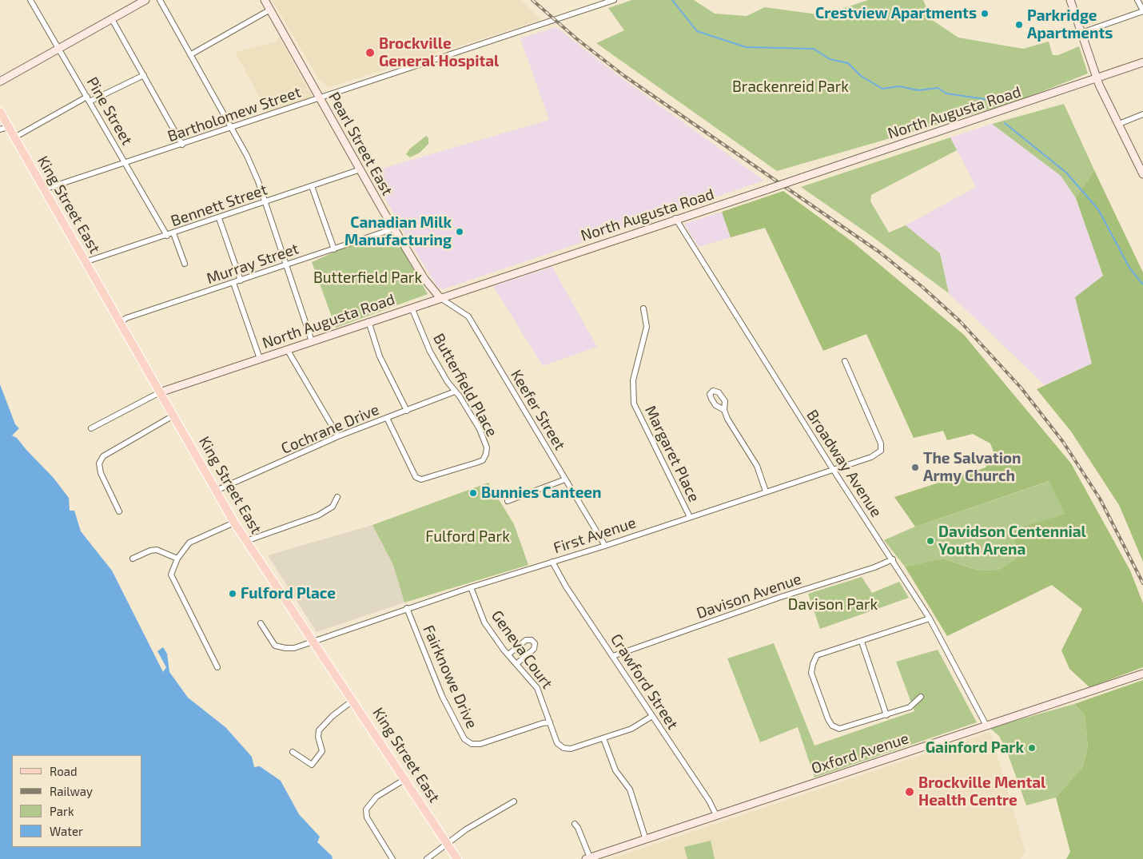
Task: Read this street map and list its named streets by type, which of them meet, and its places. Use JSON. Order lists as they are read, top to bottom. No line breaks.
{"streets":{"main road":["King Street East"],"street":["Pine Street","North Augusta Road","Bartholomew Street","Pearl Street East","Bennett Street","Murray Street","Butterfield Place","Keefer Street","Cochrane Drive","Margaret Place","Broadway Avenue","First Avenue","Davison Avenue","Geneva Court","Fairknowe Drive","Crawford Street","Oxford Avenue"]},"crossings":[["Pine Street","Bartholomew Street"],["Pine Street","Bennett Street"],["North Augusta Road","Pearl Street East"],["North Augusta Road","King Street East"],["North Augusta Road","Butterfield Place"],["North Augusta Road","Keefer Street"],["North Augusta Road","Broadway Avenue"],["Bartholomew Street","Pearl Street East"],["Bartholomew Street","King Street East"],["Pearl Street East","Bennett Street"],["Pearl Street East","Murray Street"],["Pearl Street East","Keefer Street"],["King Street East","Bennett Street"],["King Street East","Murray Street"],["King Street East","Cochrane Drive"],["King Street East","First Avenue"],["Butterfield Place","Cochrane Drive"],["Keefer Street","First Avenue"],["Margaret Place","First Avenue"],["Broadway Avenue","First Avenue"],["Broadway Avenue","Davison Avenue"],["Broadway Avenue","Oxford Avenue"],["First Avenue","Geneva Court"],["First Avenue","Fairknowe Drive"],["First Avenue","Crawford Street"],["Davison Avenue","Crawford Street"],["Geneva Court","Fairknowe Drive"],["Geneva Court","Crawford Street"],["Crawford Street","Oxford Avenue"]],"parks":["Brackenreid Park","Butterfield Park","Fulford Park","Davison Park"],"places":["Crestview Apartments","Parkridge Apartments","Brockville General Hospital","Canadian Milk Manufacturing","The Salvation Army Church","Bunnies Canteen","Davidson Centennial Youth Arena","Fulford Place","Gainford Park","Brockville Mental Health Centre"],"legend":["Road","Railway","Park","Water"]}
